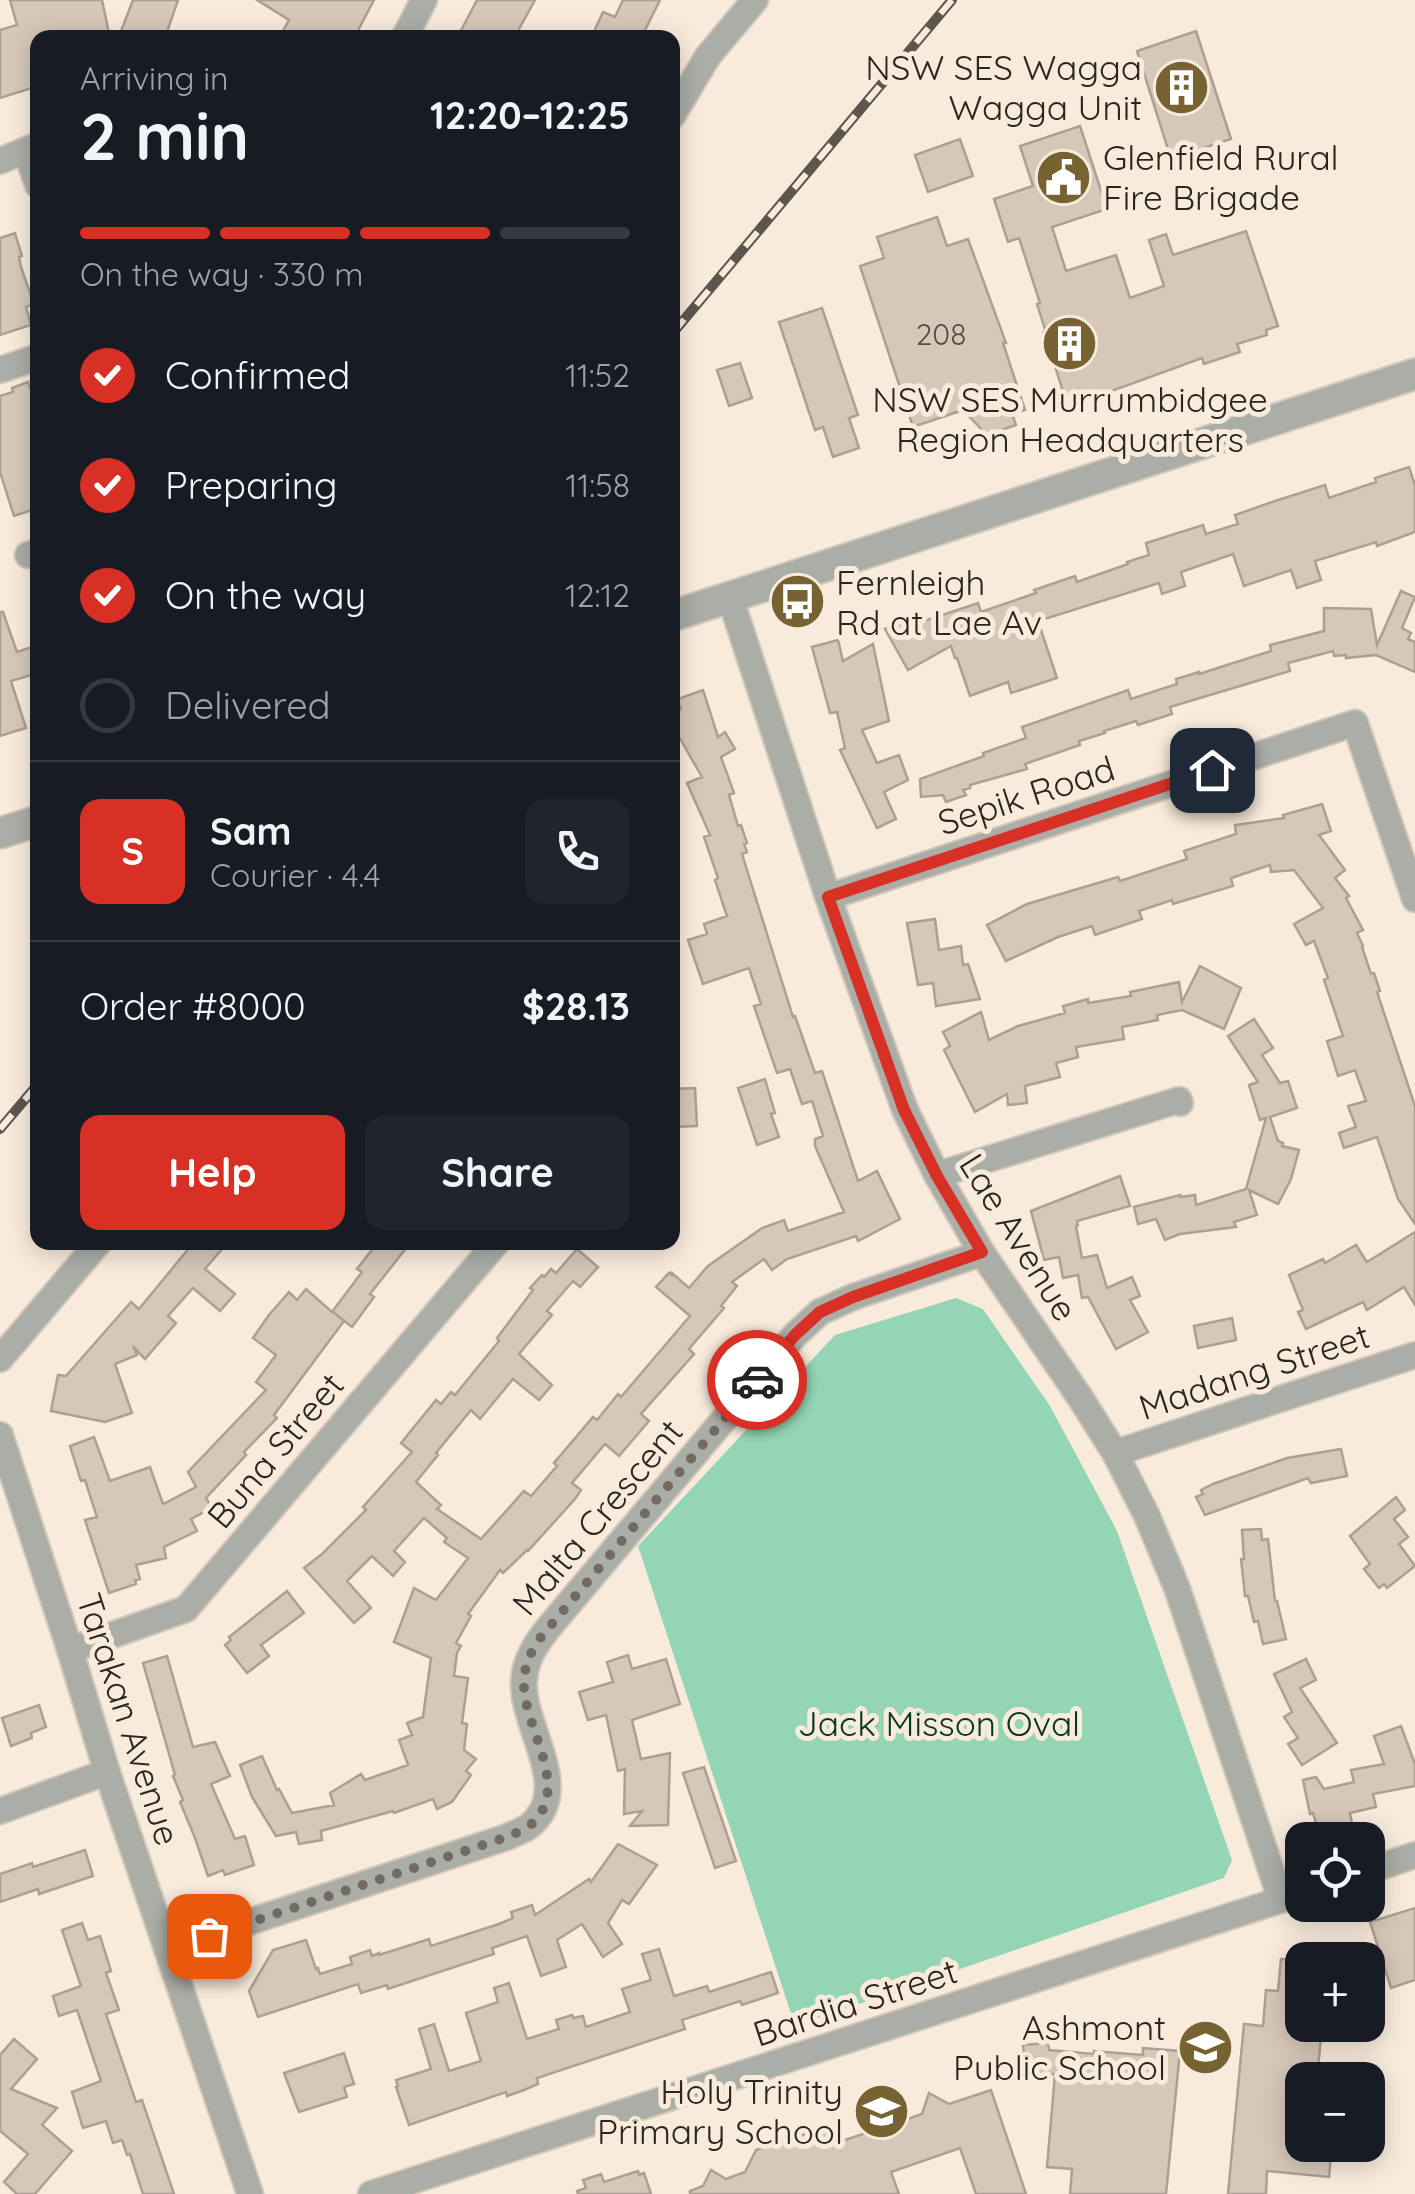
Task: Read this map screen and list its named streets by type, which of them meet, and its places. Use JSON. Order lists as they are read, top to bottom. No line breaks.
{"streets":{"street":["Sepik Road","Lae Avenue","Madang Street","Buna Street","Malta Crescent","Tarakan Avenue","Bardia Street"]},"crossings":[["Sepik Road","Lae Avenue"],["Lae Avenue","Madang Street"],["Lae Avenue","Malta Crescent"],["Buna Street","Tarakan Avenue"],["Malta Crescent","Tarakan Avenue"]],"parks":["Jack Misson Oval"],"places":{"building":["NSW SES Wagga Wagga Unit","NSW SES Murrumbidgee Region Headquarters"],"public building":["Glenfield Rural Fire Brigade"],"bus stop":["Fernleigh Rd at Lae Av"],"school or university":["Ashmont Public School","Holy Trinity Primary School"]},"house_numbers":["208"],"page":{"heading":["2 min","Arriving in","12:20–12:25"],"panel":["Sam","Courier · 4.4","Order #8000","$28.13"],"bar":"On the way · 330 m","list":[["Confirmed","11:52"],["Preparing","11:58"],["On the way","12:12"],"Delivered"],"round":"S","buttons":["Help","Share"],"map_buttons":["+","−"]}}
